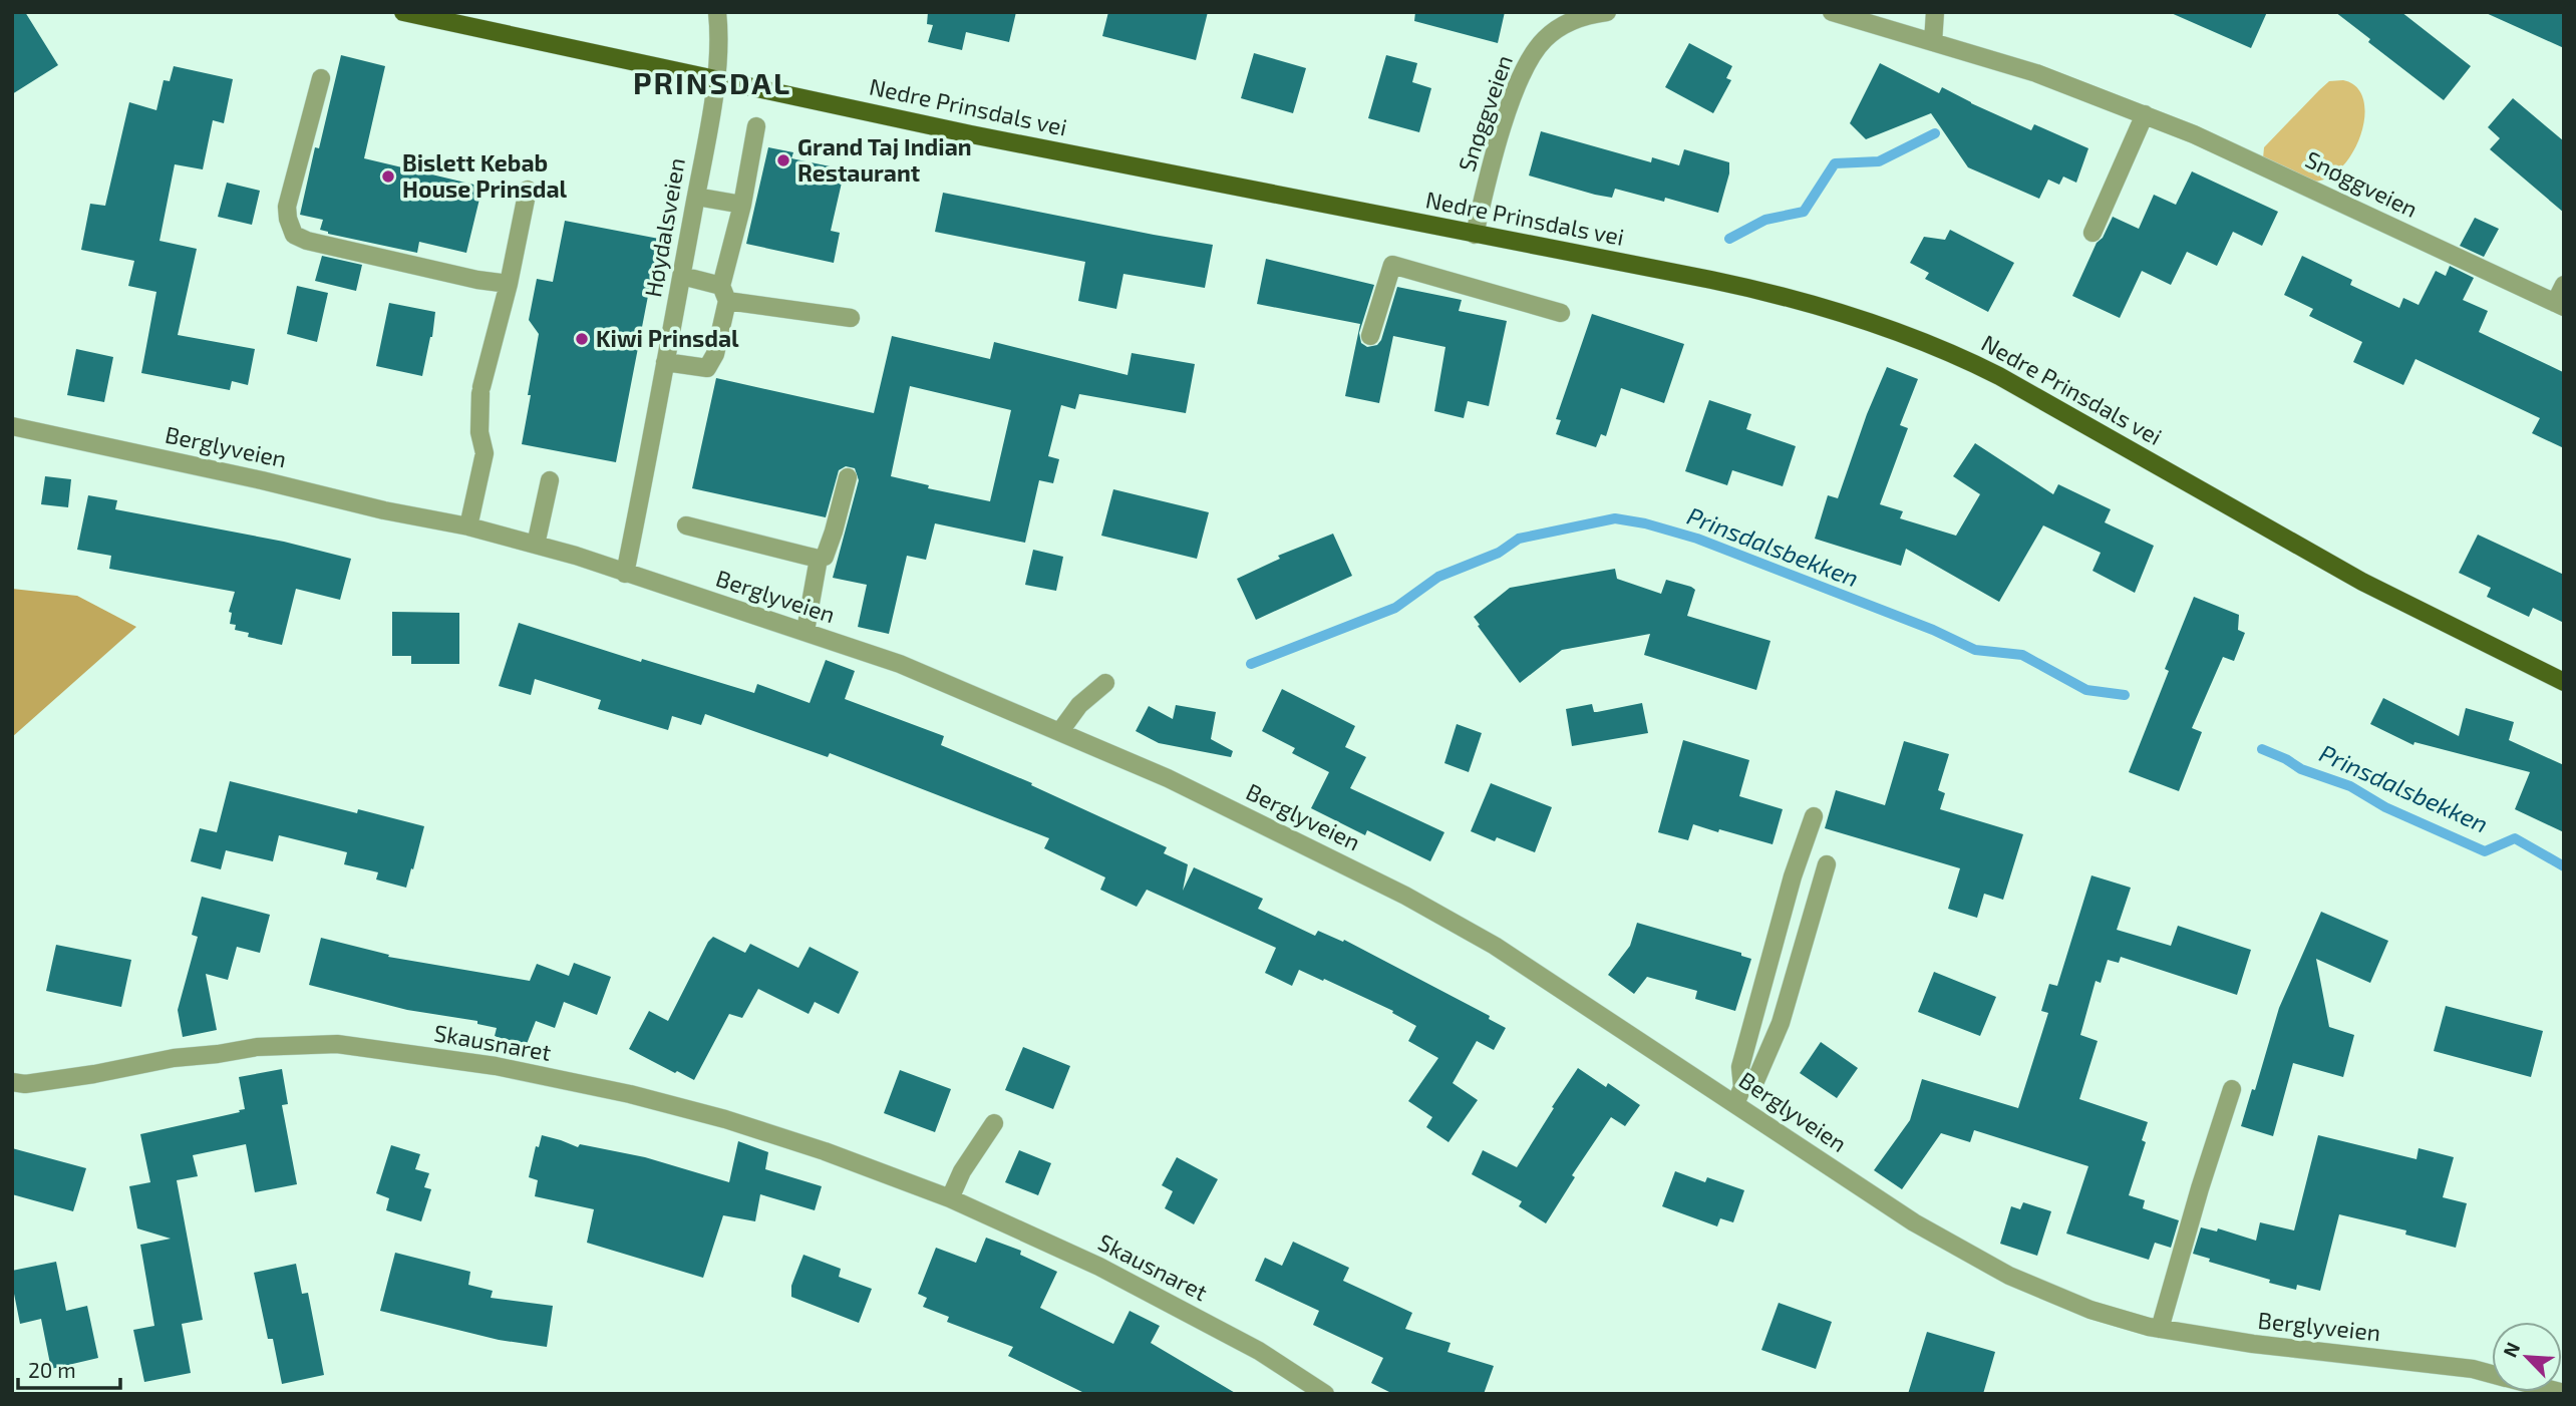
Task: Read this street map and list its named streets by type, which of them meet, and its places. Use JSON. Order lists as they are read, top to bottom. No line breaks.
{"streets":{"main road":["Nedre Prinsdals vei"],"street":["Snøggveien","Høydalsveien","Berglyveien","Skausnaret"]},"crossings":[["Nedre Prinsdals vei","Snøggveien"],["Nedre Prinsdals vei","Høydalsveien"],["Høydalsveien","Berglyveien"]],"districts":["PRINSDAL"],"water":["Prinsdalsbekken"],"places":["Grand Taj Indian Restaurant","Bislett Kebab House Prinsdal","Kiwi Prinsdal"],"scale_bar":"20 m","north":"top left"}
